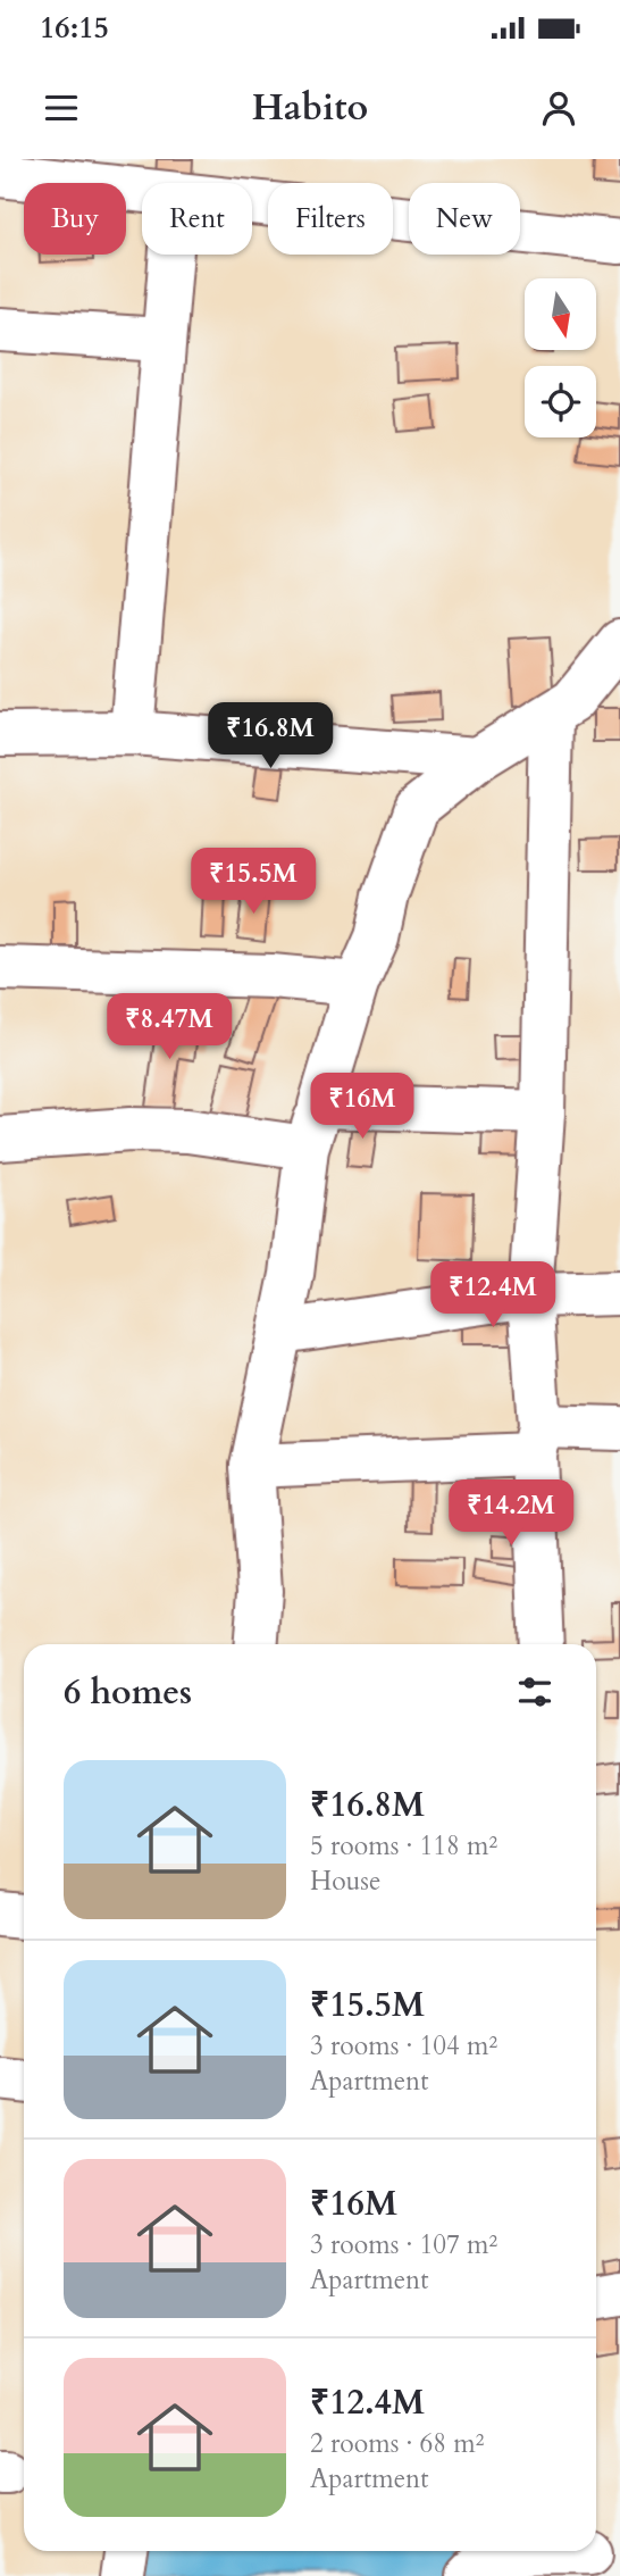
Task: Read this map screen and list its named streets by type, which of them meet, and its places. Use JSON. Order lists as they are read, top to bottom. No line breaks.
{"north":"bottom","page":{"status":"16:15","header":"Habito","chip":["Buy","Rent","Filters","New"],"price":["₹16.8M","₹15.5M","₹8.47M","₹16M","₹12.4M","₹14.2M"],"heading":"6 homes","list":[{"name":"₹16.8M","note":"5 rooms · 118 m² · House"},{"name":"₹15.5M","note":"3 rooms · 104 m² · Apartment"},{"name":"₹16M","note":"3 rooms · 107 m² · Apartment"},{"name":"₹12.4M","note":"2 rooms · 68 m² · Apartment"}]}}
